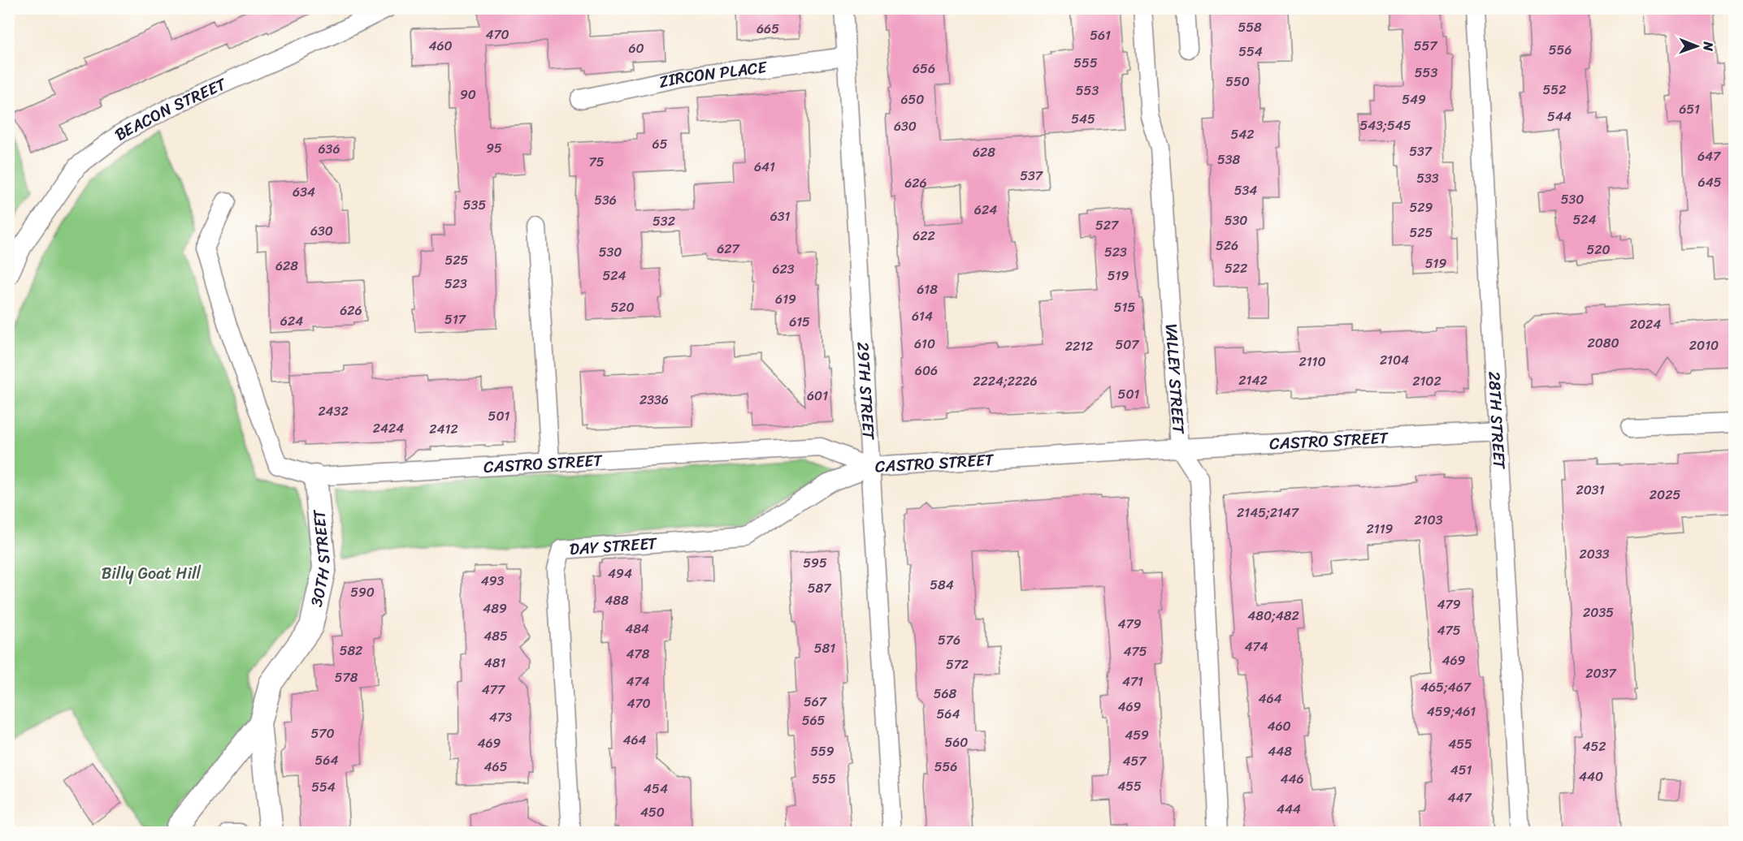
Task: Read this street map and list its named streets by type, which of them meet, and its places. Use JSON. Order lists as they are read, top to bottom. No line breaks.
{"streets":{"street":["ZIRCON PLACE","BEACON STREET","VALLEY STREET","29TH STREET","28TH STREET","CASTRO STREET","DAY STREET","30TH STREET"]},"crossings":[["ZIRCON PLACE","29TH STREET"],["VALLEY STREET","CASTRO STREET"],["29TH STREET","CASTRO STREET"],["29TH STREET","DAY STREET"],["28TH STREET","CASTRO STREET"],["CASTRO STREET","DAY STREET"],["CASTRO STREET","30TH STREET"]],"parks":["Billy Goat Hill"],"house_numbers":["558","665","470","561","460","557","60","556","554","555","656","553","550","552","553","90","650","549","651","544","545","543;545","630","542","65","95","636","537","628","647","538","75","641","537","533","645","626","534","634","530","536","535","529","624","631","524","530","532","527","630","525","622","526","627","520","530","523","525","519","628","522","623","524","519","523","618","619","520","515","626","614","517","624","615","2024","2080","610","507","2010","2212","2104","2110","606","2142","2224;2226","2102","501","601","2336","2432","501","2424","2412","2031","2025","2145;2147","2103","2119","2033","595","494","493","584","587","590","488","479","489","2035","480;482","479","484","475","485","576","474","581","582","475","478","469","481","572","2037","578","474","471","465;467","477","568","464","567","470","469","459;461","564","473","565","460","570","459","464","560","469","455","452","559","448","564","457","465","556","451","440","555","446","455","554","454","447","444","450"],"north":"right"}
